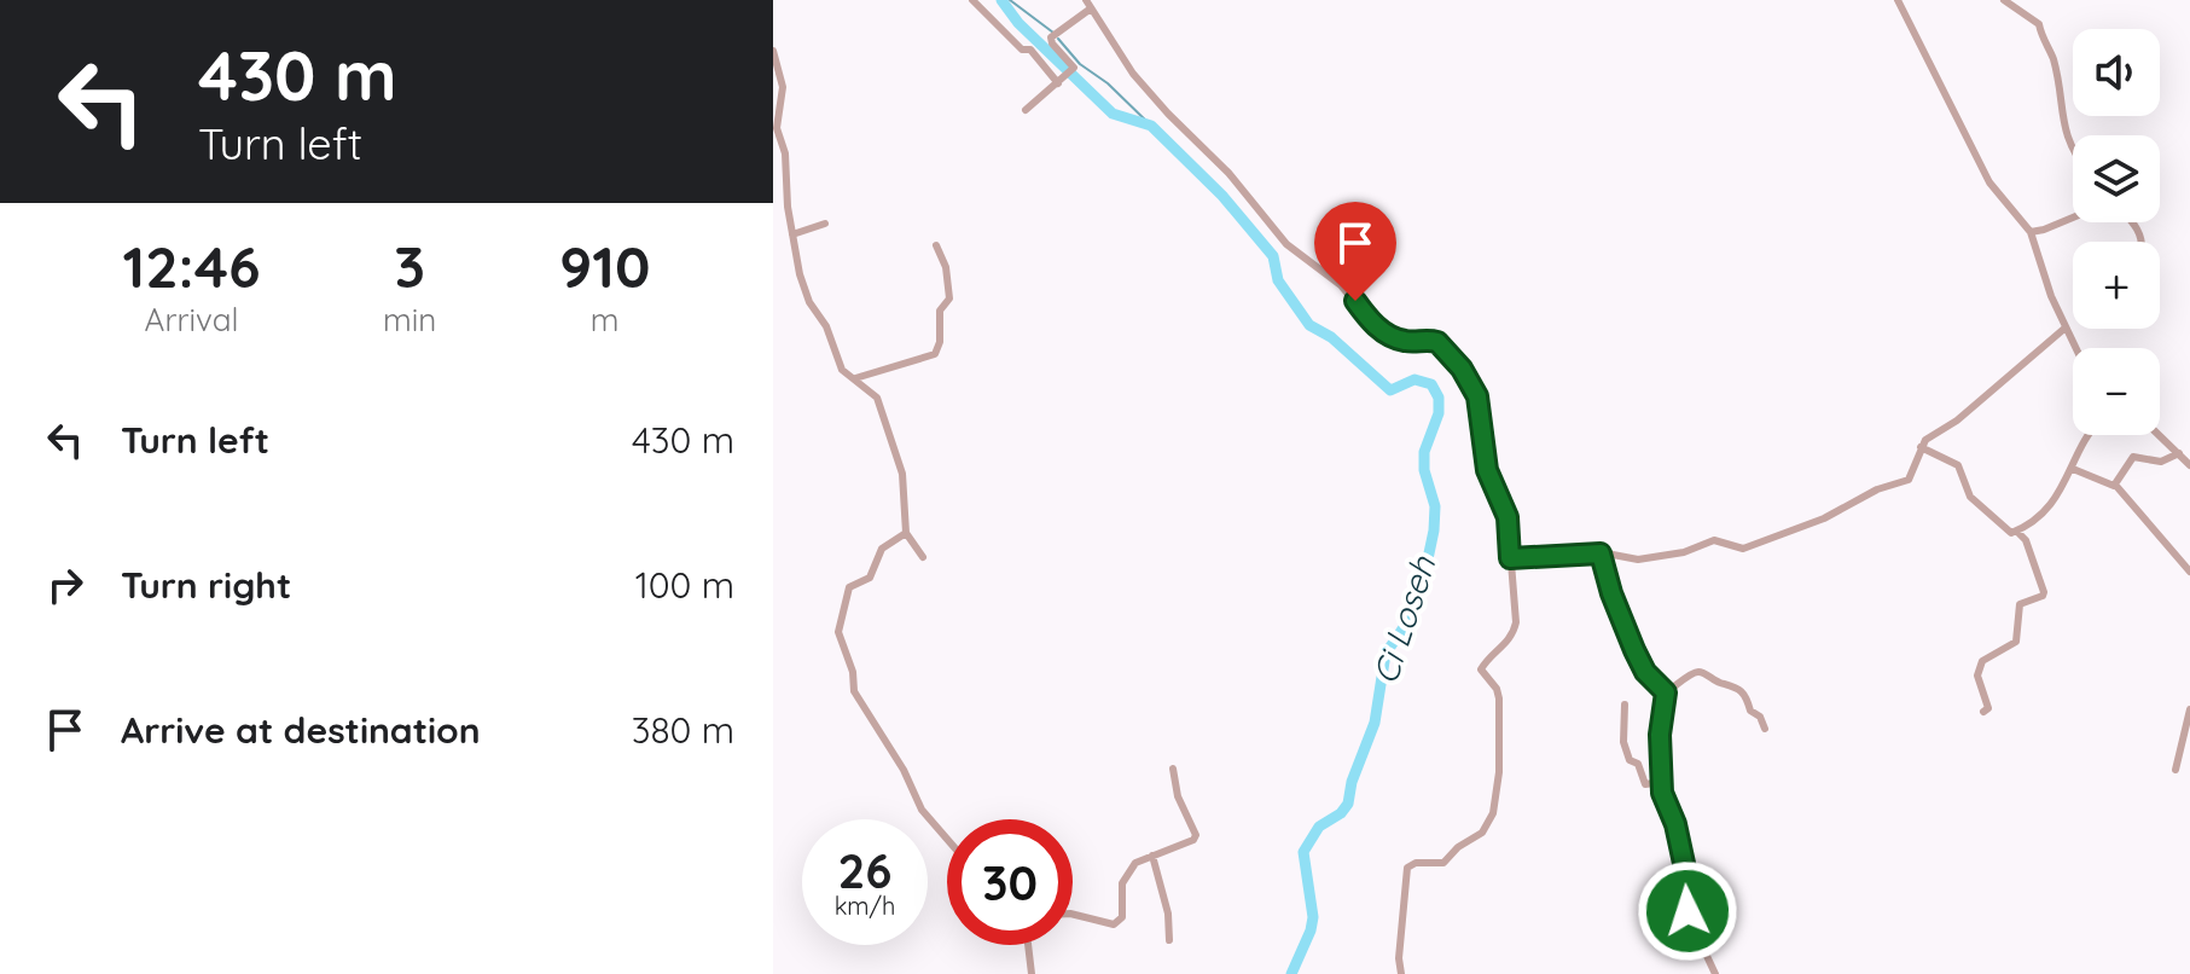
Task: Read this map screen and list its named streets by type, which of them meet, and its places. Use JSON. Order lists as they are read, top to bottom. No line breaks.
{"water":["Ci Loseh"],"page":{"turn":["430 m","Turn left"],"map_buttons":["+","−"],"eta":["12:46","Arrival","3","min","910","m"],"list":[{"name":"Turn left","value":"430 m"},{"name":"Turn right","value":"100 m"},{"name":"Arrive at destination","value":"380 m"}],"speed":"26 km/h","limit":"30"}}
